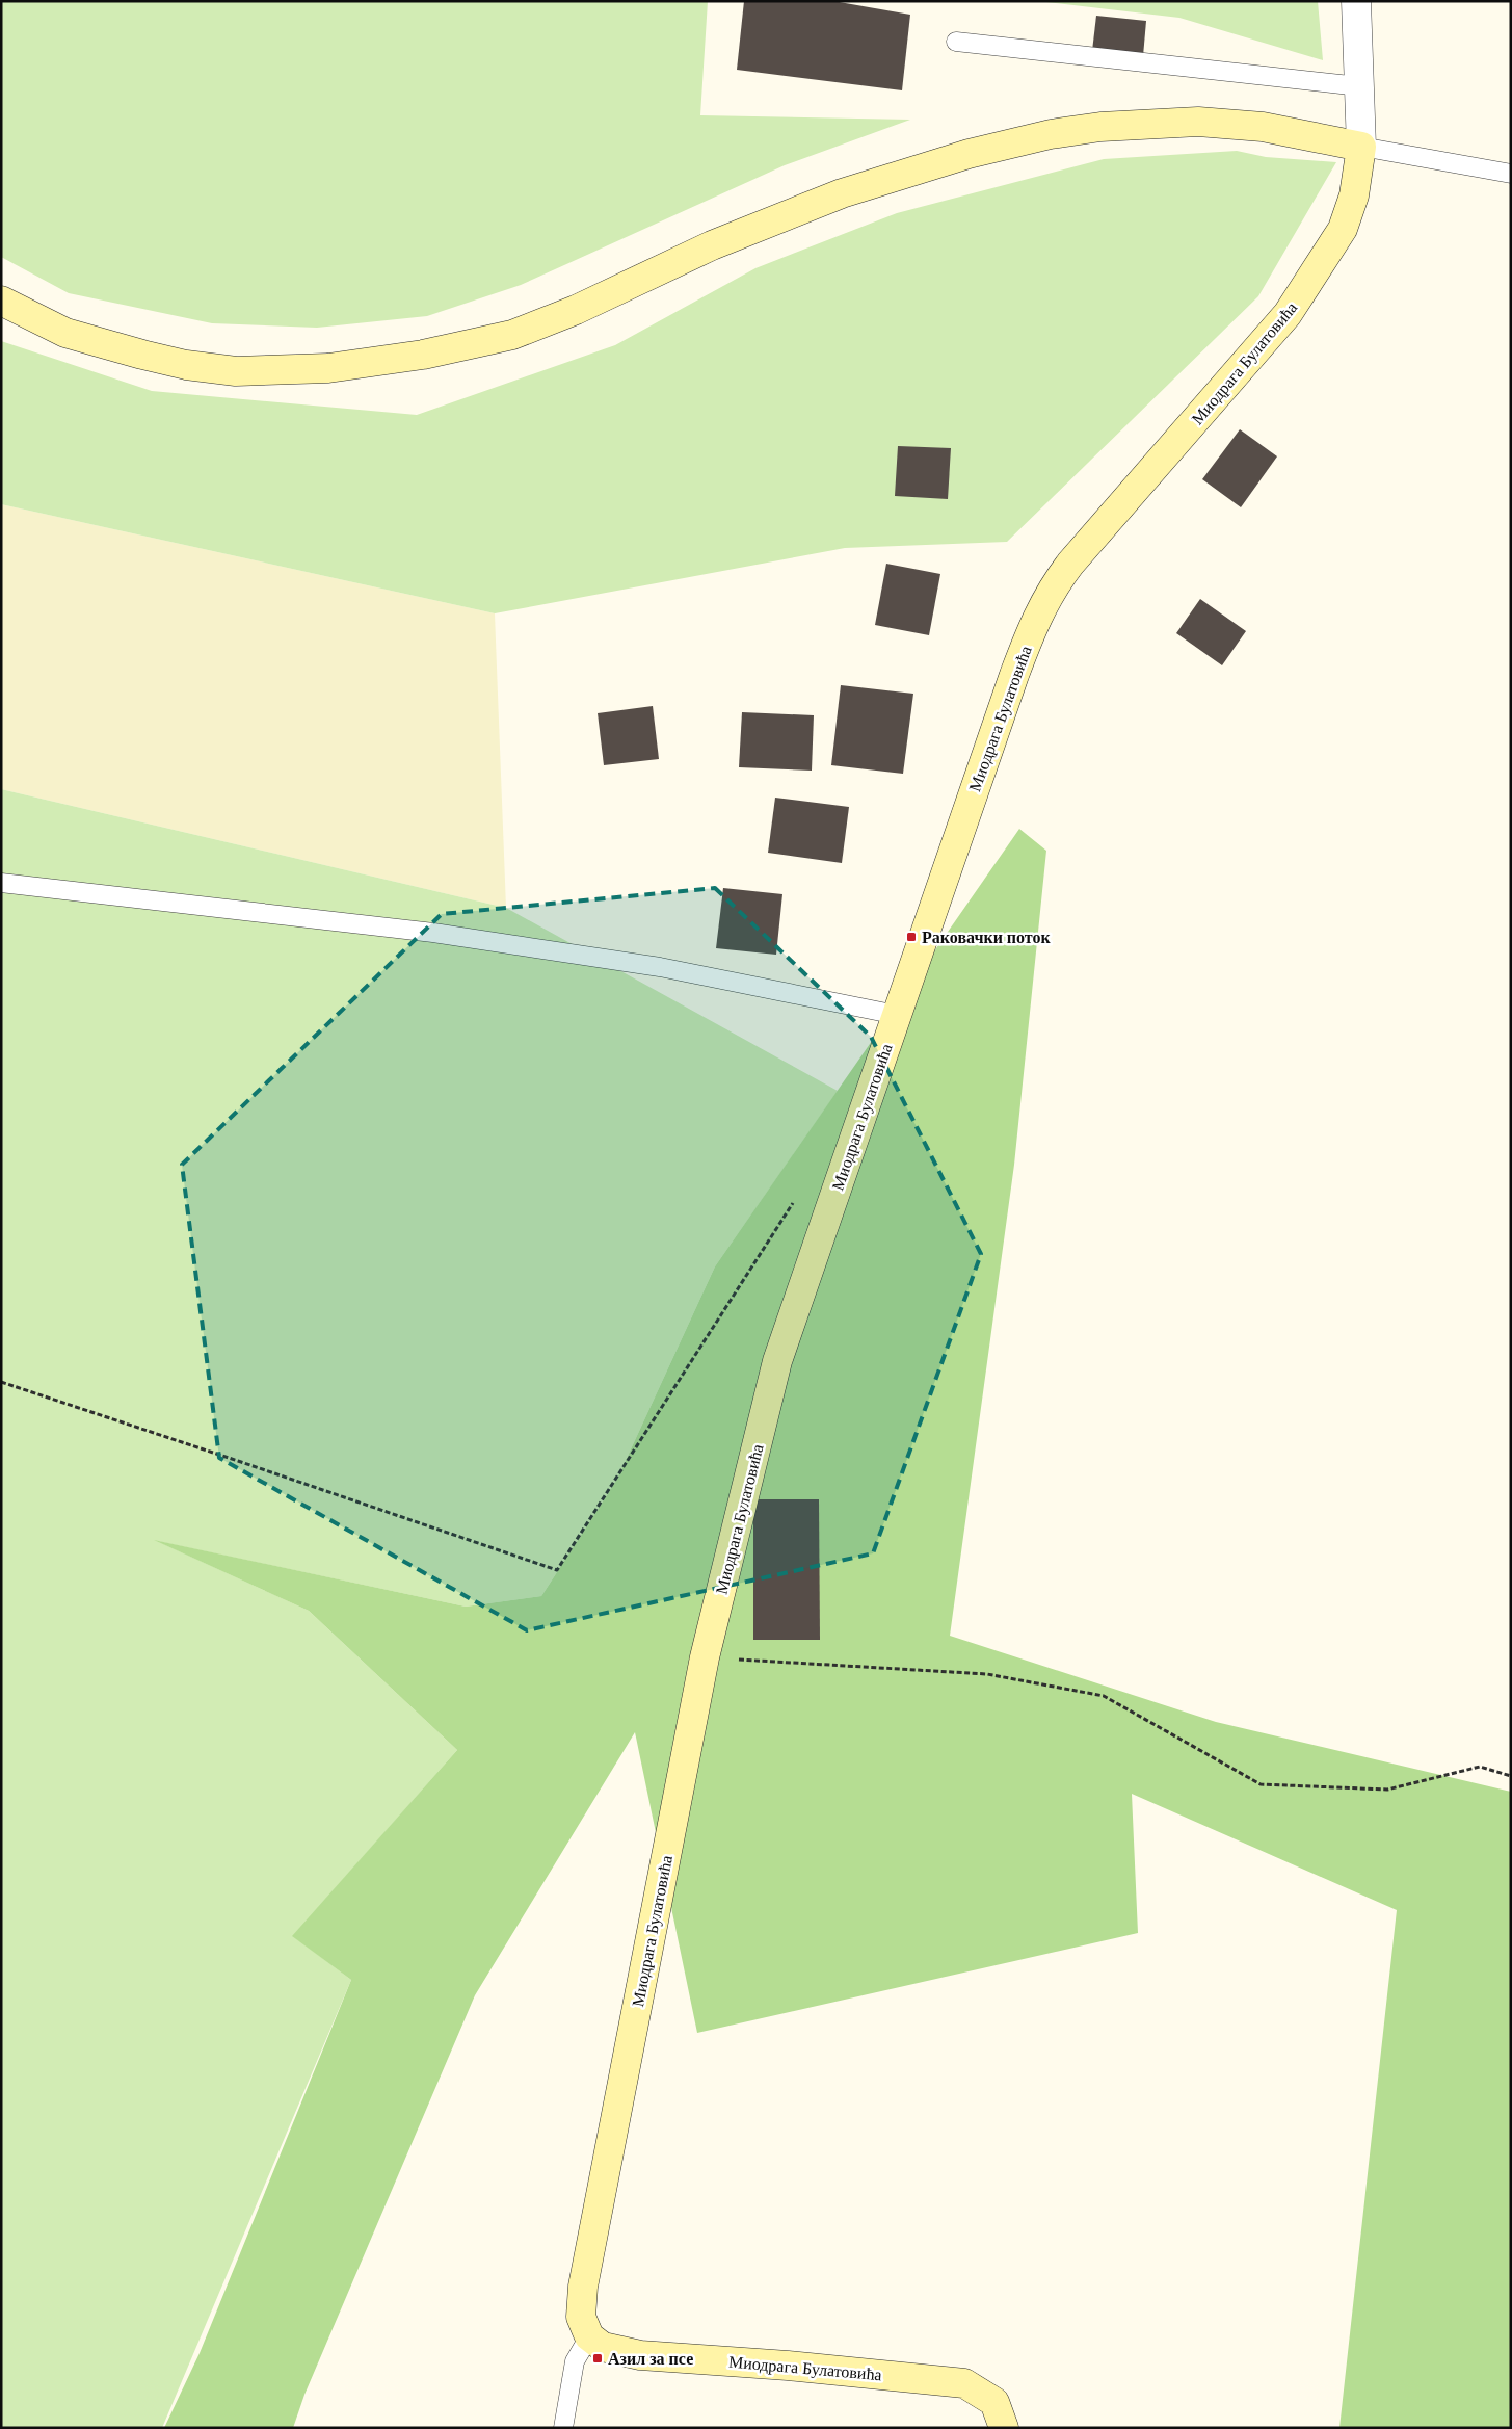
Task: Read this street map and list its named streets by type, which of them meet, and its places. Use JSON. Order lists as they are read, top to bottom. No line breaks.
{"streets":{"street":["Миодрага Булатовића"]},"places":{"transit":["Раковачки поток","Азил за псе"]}}
